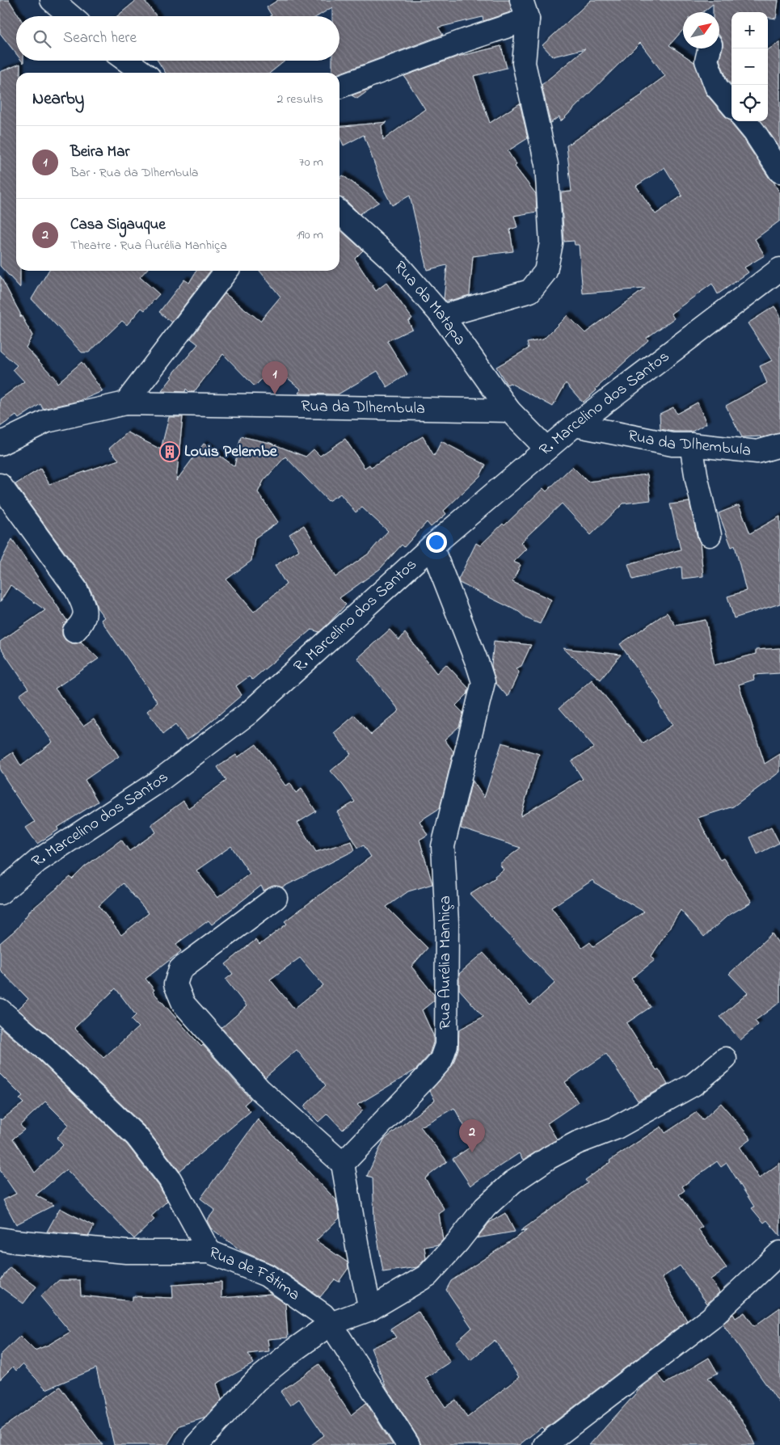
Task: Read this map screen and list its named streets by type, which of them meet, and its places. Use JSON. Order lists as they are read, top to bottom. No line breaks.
{"streets":{"street":["Rua da Matapa","R. Marcelino dos Santos","Rua da Dlhembula","Rua Aurélia Manhiça","Rua de Fátima"]},"crossings":[["Rua da Matapa","Rua da Dlhembula"],["R. Marcelino dos Santos","Rua da Dlhembula"],["R. Marcelino dos Santos","Rua Aurélia Manhiça"]],"places":{"building":["Louis Pelembe"]},"north":"top right","page":{"map_buttons":["+","−"],"search":"Search here","heading":["Nearby","2 results"],"list":[{"mark":"1","name":"Beira Mar","note":"Bar · Rua da Dlhembula","value":"70 m"},{"mark":"2","name":"Casa Sigauque","note":"Theatre · Rua Aurélia Manhiça","value":"190 m"}],"pins":["1","2"]}}
